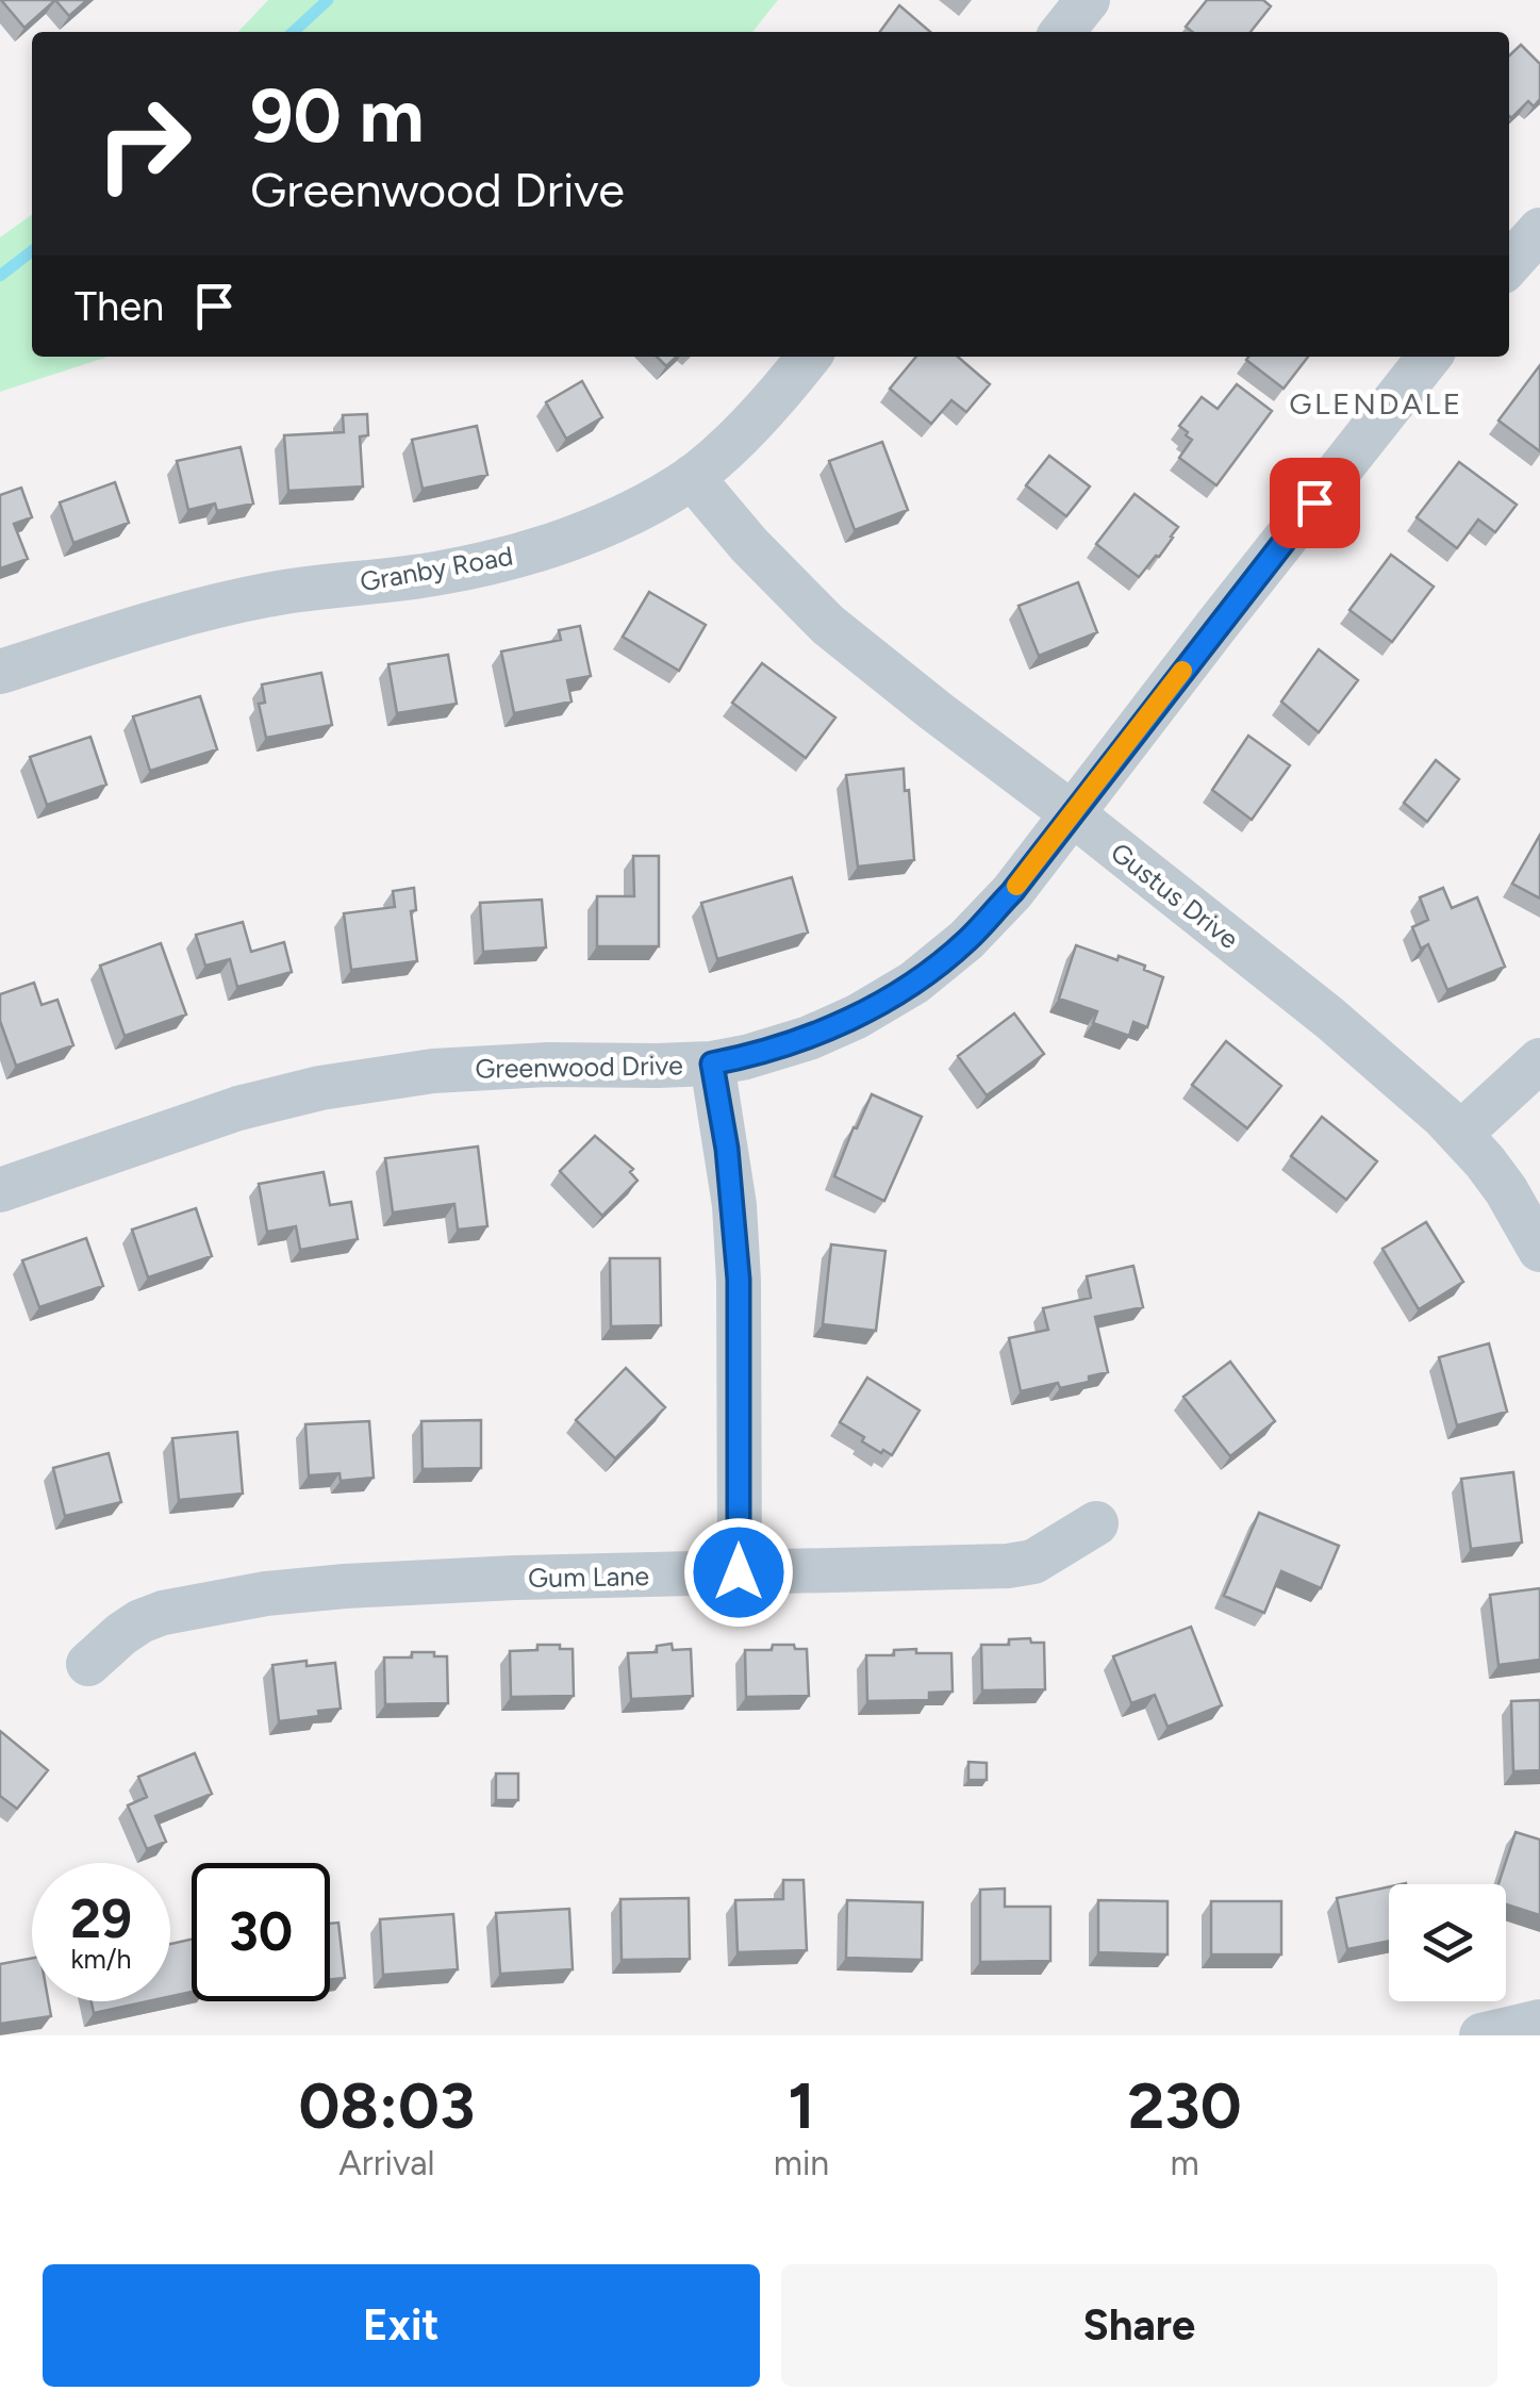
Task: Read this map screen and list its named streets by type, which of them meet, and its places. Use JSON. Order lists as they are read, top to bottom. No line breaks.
{"streets":{"street":["Granby Road","Gustus Drive","Greenwood Drive","Gum Lane"]},"crossings":[["Granby Road","Gustus Drive"],["Gustus Drive","Greenwood Drive"]],"districts":["GLENDALE"],"page":{"turn":["90 m","Greenwood Drive"],"then":"Then","speed":"29 km/h","limit":"30","eta":["08:03","Arrival","1","min","230","m"],"buttons":["Exit","Share"]}}
